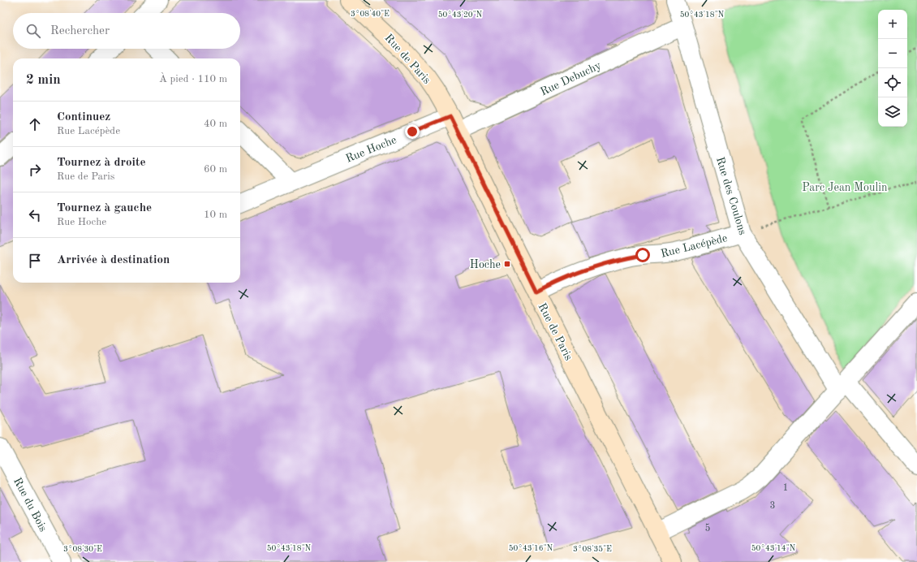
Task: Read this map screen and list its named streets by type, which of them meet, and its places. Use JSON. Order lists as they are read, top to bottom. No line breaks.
{"streets":{"main road":["Rue de Paris"],"street":["Rue Debuchy","Rue Hoche","Rue des Coulons","Rue Lacépède","Rue du Bois"]},"crossings":[["Rue de Paris","Rue Debuchy"],["Rue de Paris","Rue Hoche"],["Rue de Paris","Rue Lacépède"],["Rue Debuchy","Rue Hoche"],["Rue Debuchy","Rue des Coulons"],["Rue des Coulons","Rue Lacépède"]],"parks":["Parc Jean Moulin"],"places":{"transit":["Hoche"]},"house_numbers":["1","3","5"],"page":{"map_buttons":["+","−"],"search":"Rechercher","heading":["2 min","À pied · 110 m"],"list":[["Continuez","Rue Lacépède","40 m"],["Tournez à droite","Rue de Paris","60 m"],["Tournez à gauche","Rue Hoche","10 m"],"Arrivée à destination"]},"coordinates":["3°08'40\"E","50°43'20\"N","50°43'18\"N","50°43'16\"N","50°43'14\"N","3°08'30\"E","3°08'35\"E"]}
